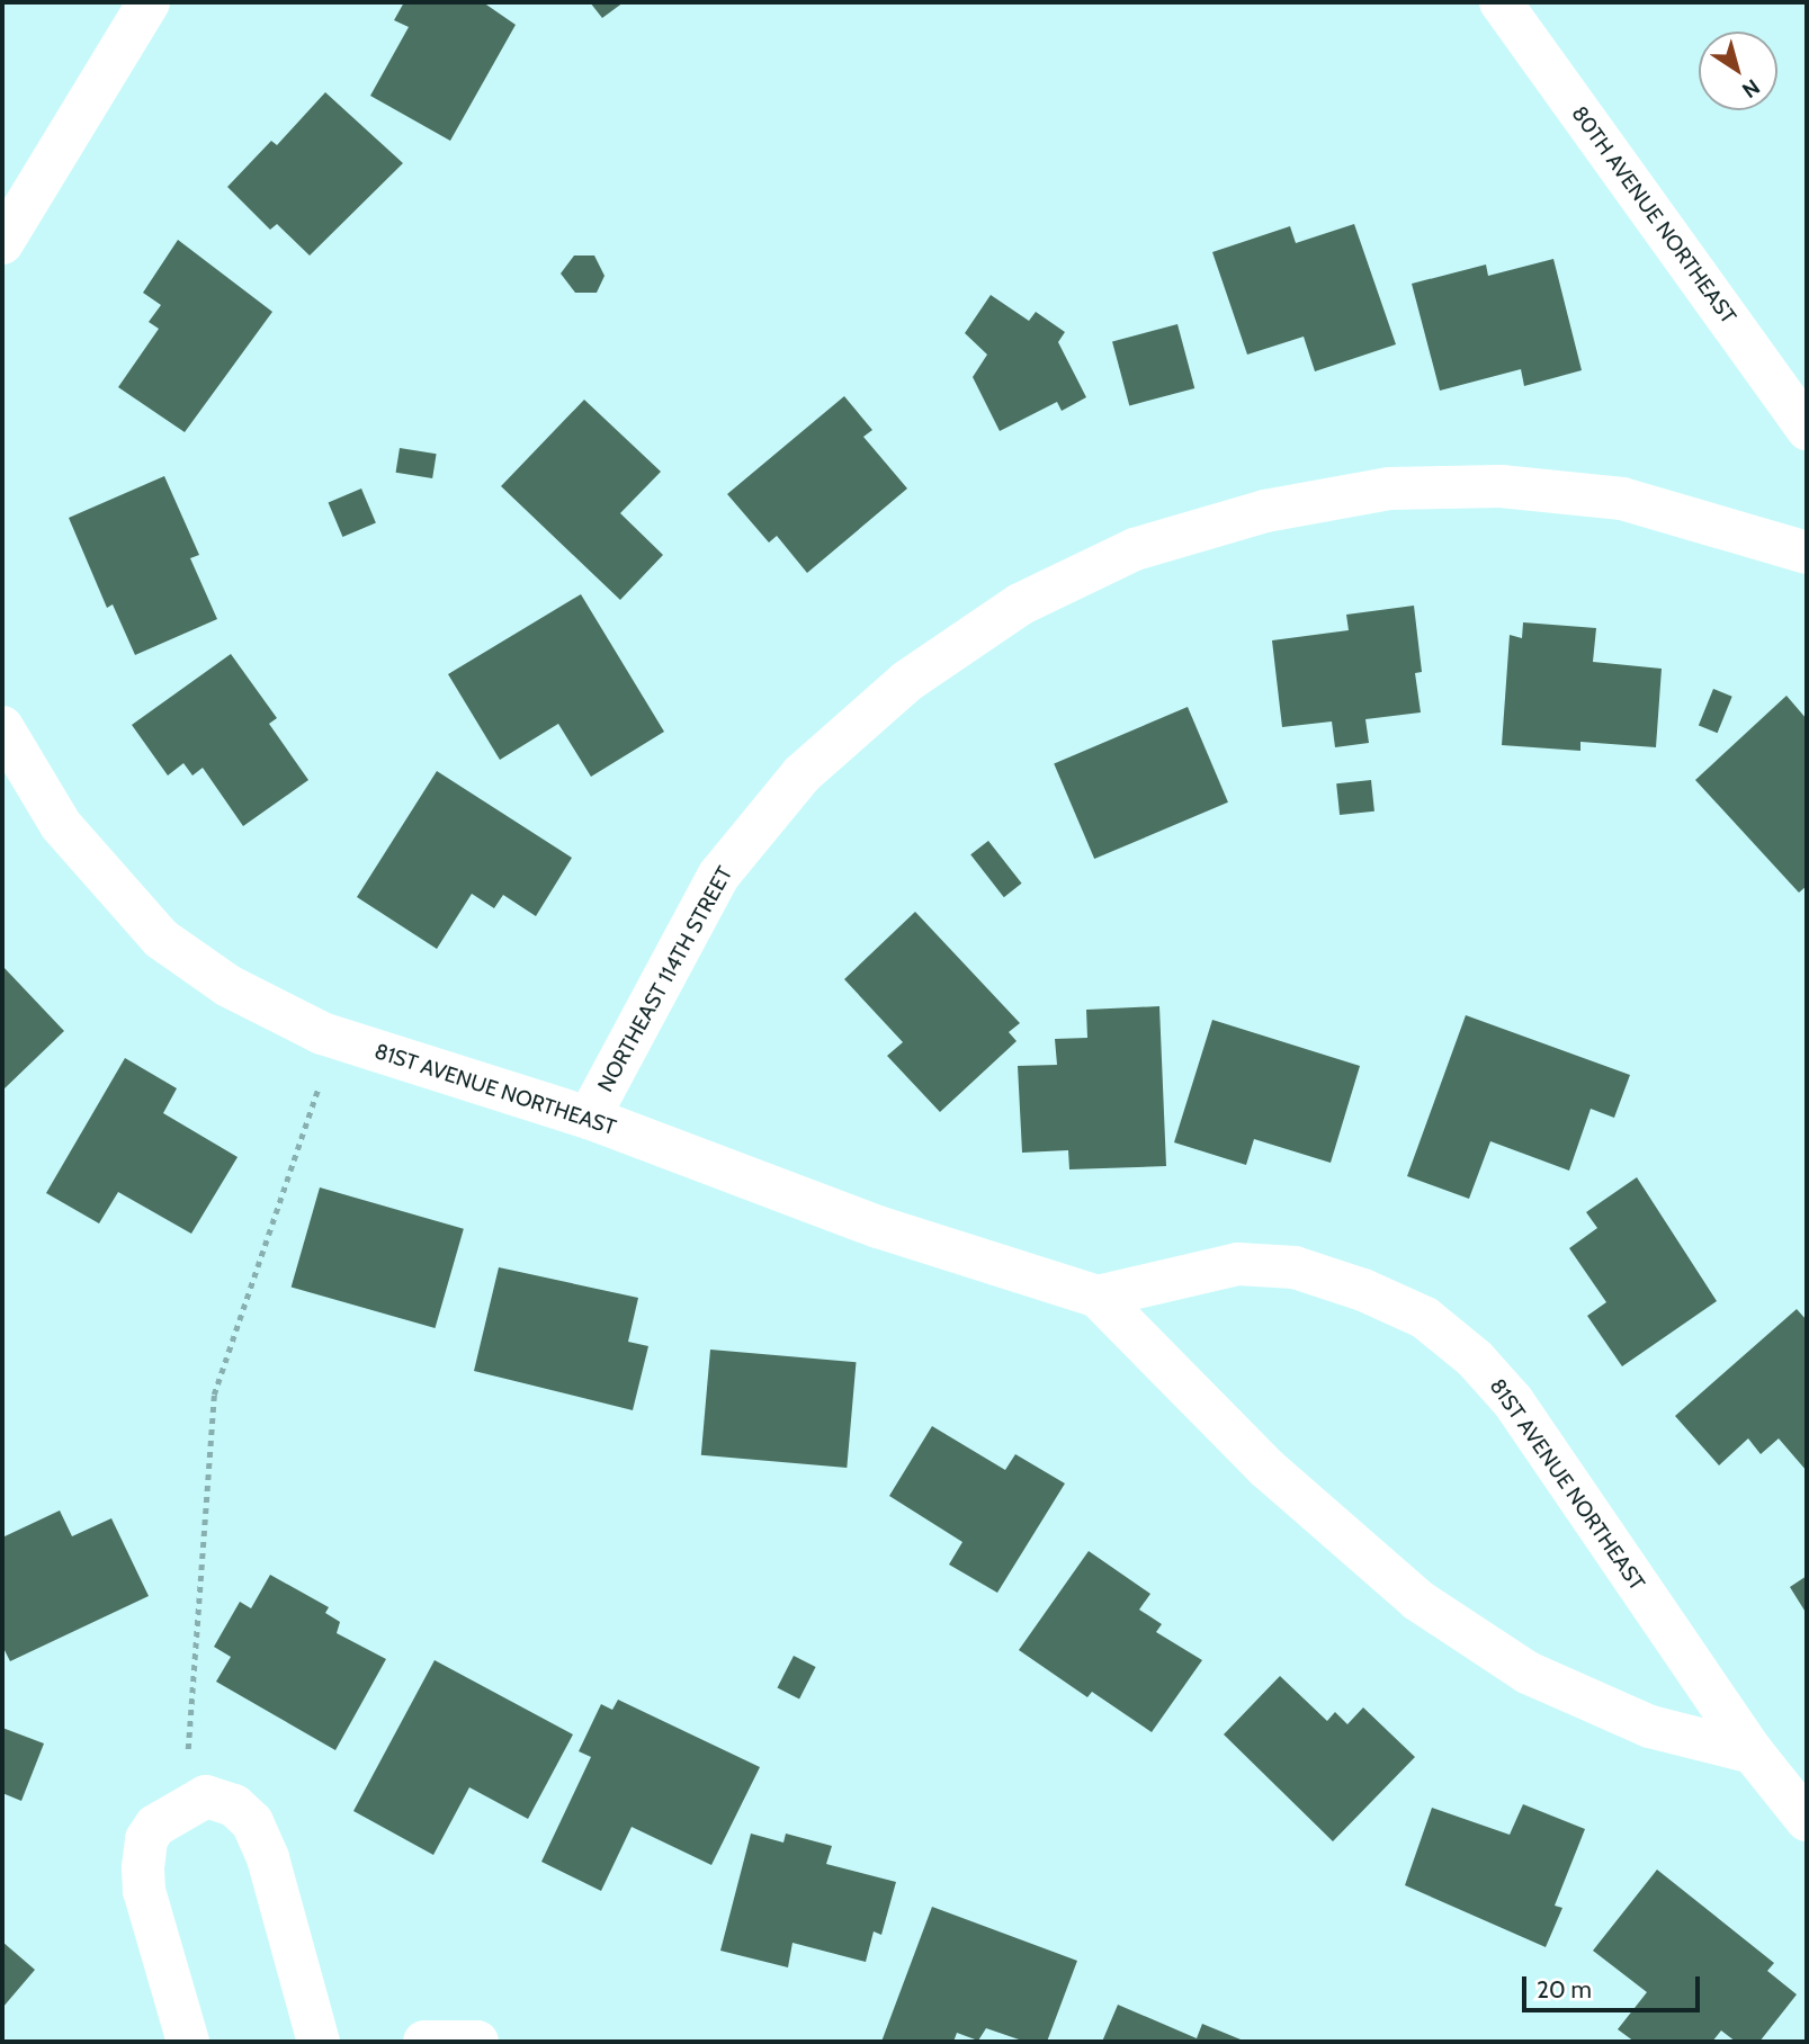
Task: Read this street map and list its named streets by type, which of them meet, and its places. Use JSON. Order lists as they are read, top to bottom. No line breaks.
{"streets":{"street":["80TH AVENUE NORTHEAST","NORTHEAST 114TH STREET","81ST AVENUE NORTHEAST"]},"crossings":[["NORTHEAST 114TH STREET","81ST AVENUE NORTHEAST"]],"scale_bar":"20 m","north":"bottom right"}
